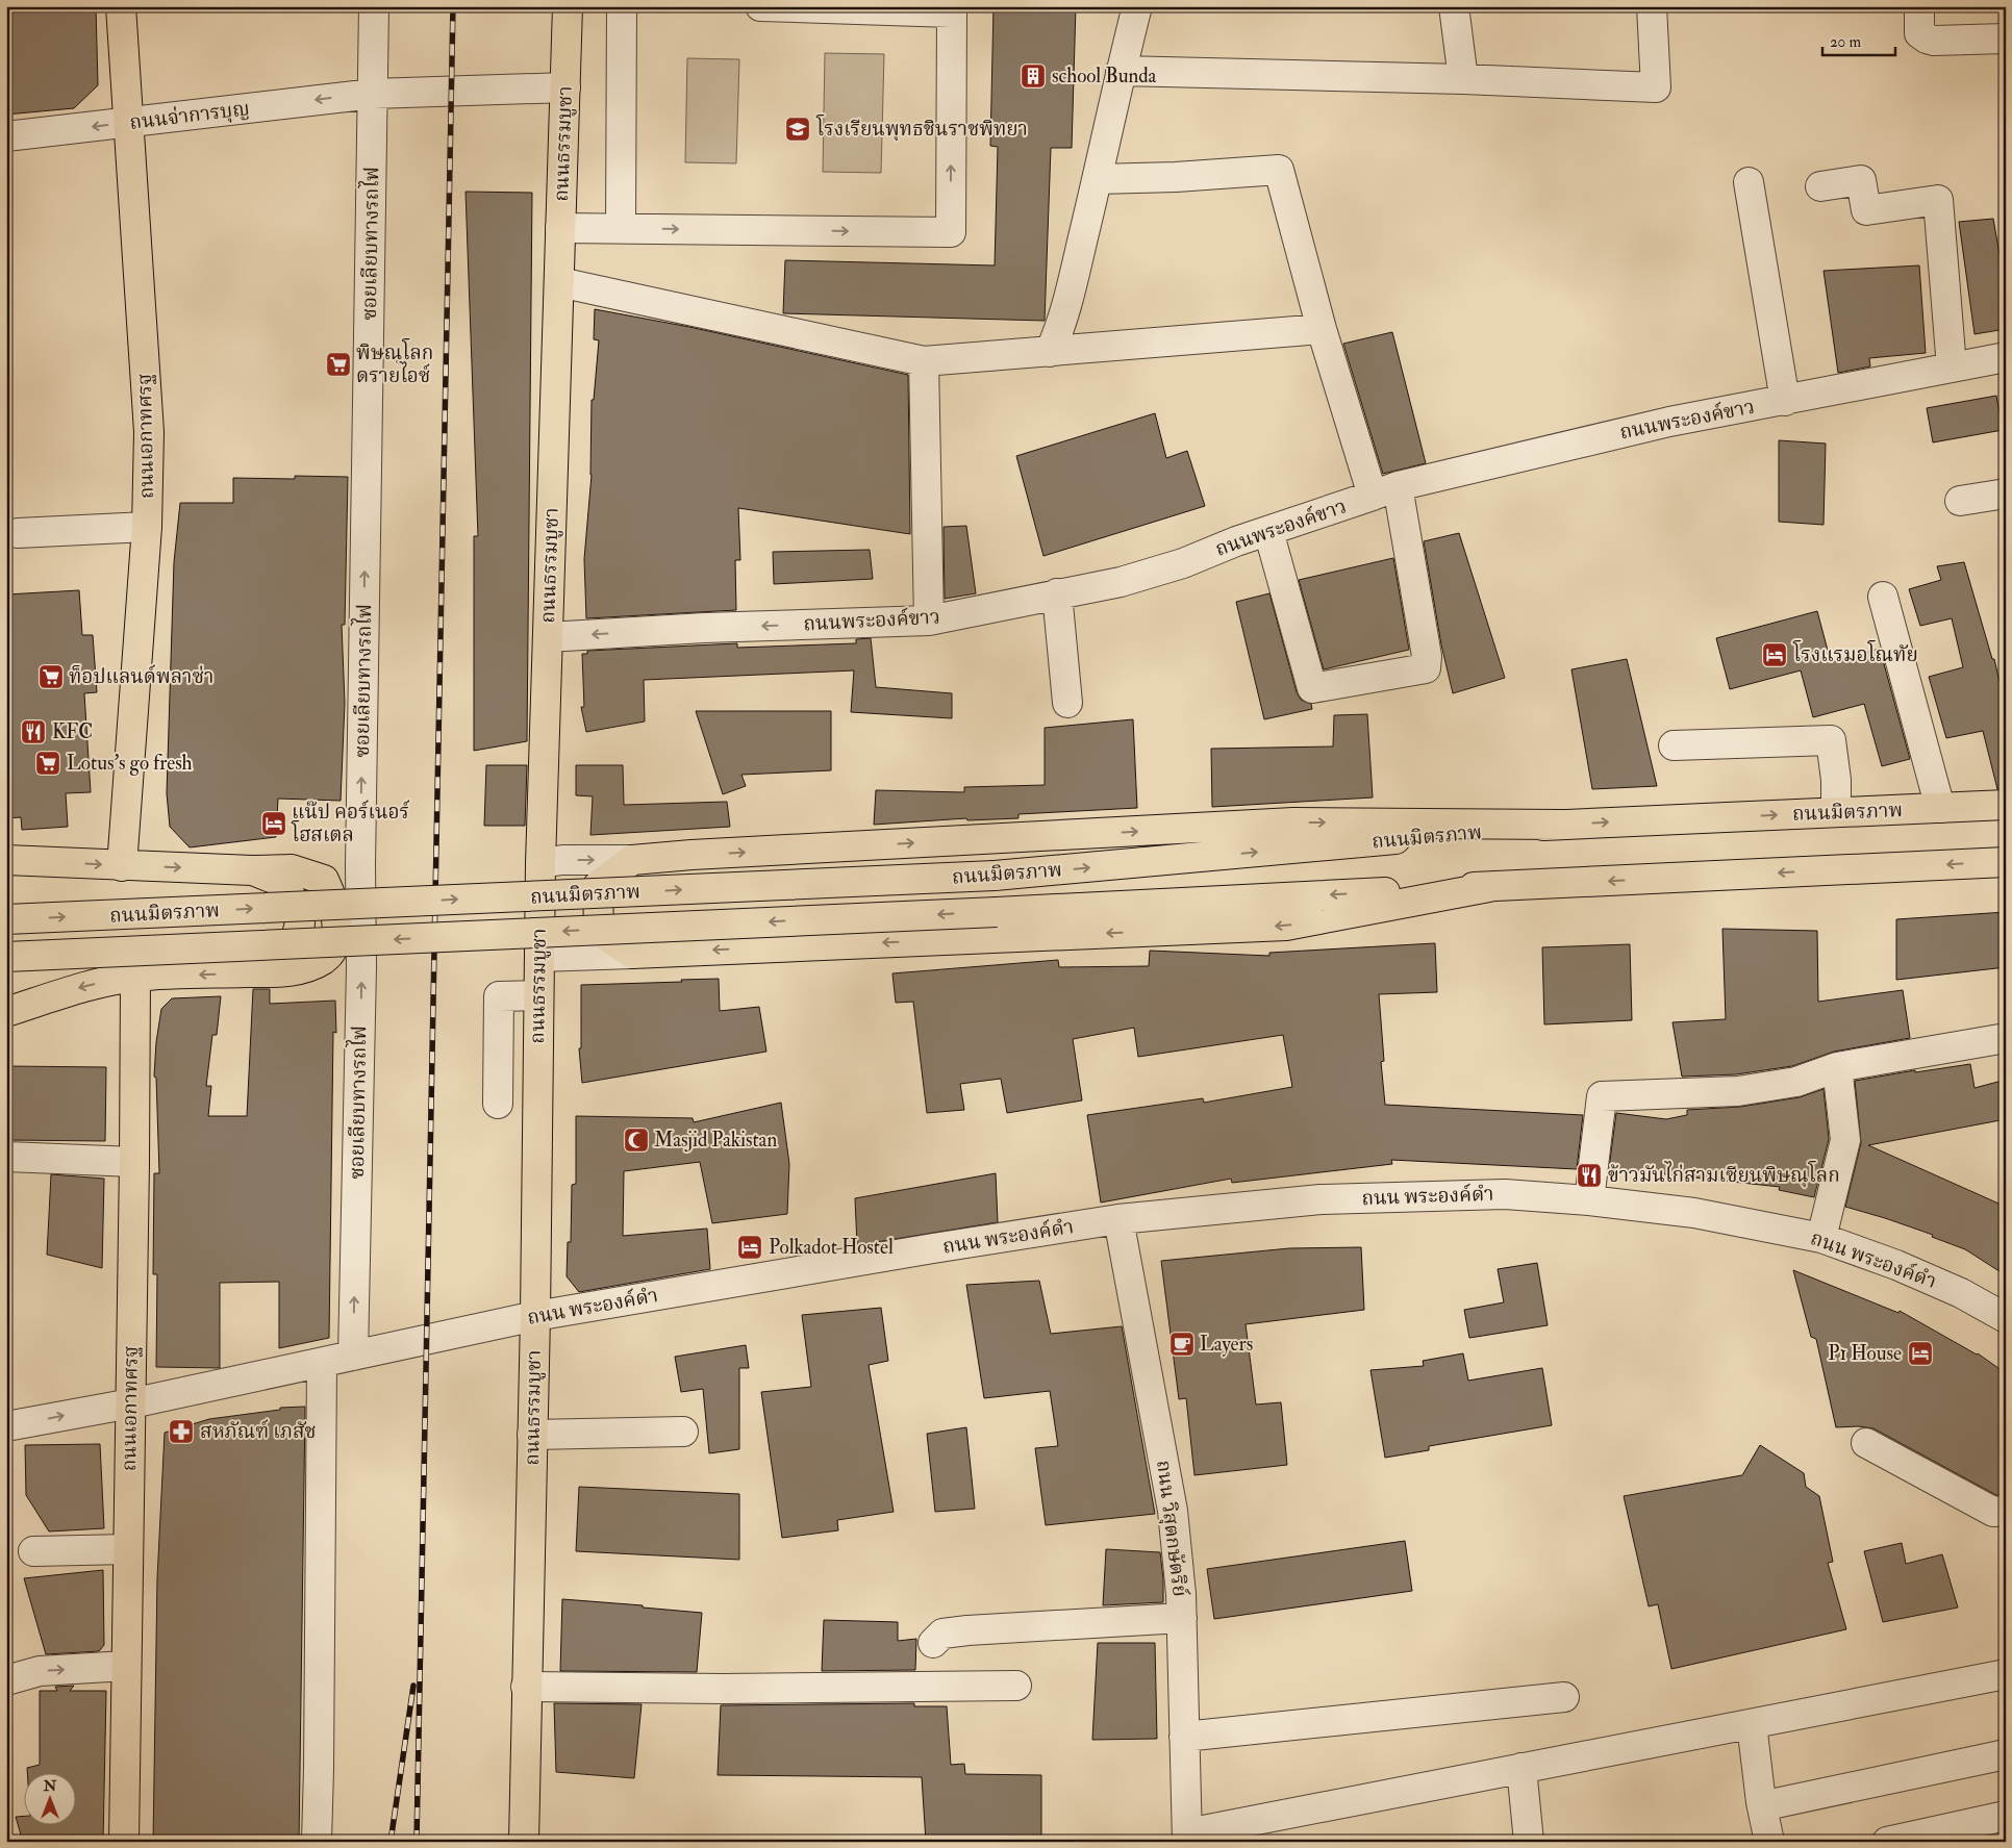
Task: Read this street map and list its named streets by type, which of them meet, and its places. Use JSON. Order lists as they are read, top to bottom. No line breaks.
{"streets":{"main road":["ถนนธรรมบูชา","ถนนเอกาทศรฐ","ถนนมิตรภาพ"],"street":["ถนนจ่าการบุญ","ซอยเลียบทางรถไฟ","ถนนพระองค์ขาว","ถนน พระองค์ดำ","ถนน วิสุตกษัตริย์"]},"crossings":[["ถนนจ่าการบุญ","ถนนธรรมบูชา"],["ถนนจ่าการบุญ","ซอยเลียบทางรถไฟ"],["ถนนจ่าการบุญ","ถนนเอกาทศรฐ"],["ถนนธรรมบูชา","ถนนพระองค์ขาว"],["ถนนธรรมบูชา","ถนน พระองค์ดำ"],["ซอยเลียบทางรถไฟ","ถนน พระองค์ดำ"],["ถนนเอกาทศรฐ","ถนน พระองค์ดำ"],["ถนน พระองค์ดำ","ถนน วิสุตกษัตริย์"]],"one_way":["ถนนจ่าการบุญ","ซอยเลียบทางรถไฟ"],"places":{"building":["school Bunda"],"school or university":["โรงเรียนพุทธชินราชพิทยา"],"supermarket":["พิษณุโลก ดรายไอซ์","ท็อปแลนด์พลาซ่า","Lotus's go fresh"],"hotel":["โรงแรมอโณทัย","แน๊ป คอร์เนอร์ โฮสเตล","Polkadot Hostel","P1 House"],"restaurant":["KFC","ข้าวมันไก่สามเซียนพิษณุโลก"],"mosque":["Masjid Pakistan"],"cafe":["Layers"],"pharmacy":["สหภัณฑ์ เภสัช"]},"scale_bar":"20 m","north":"top"}
